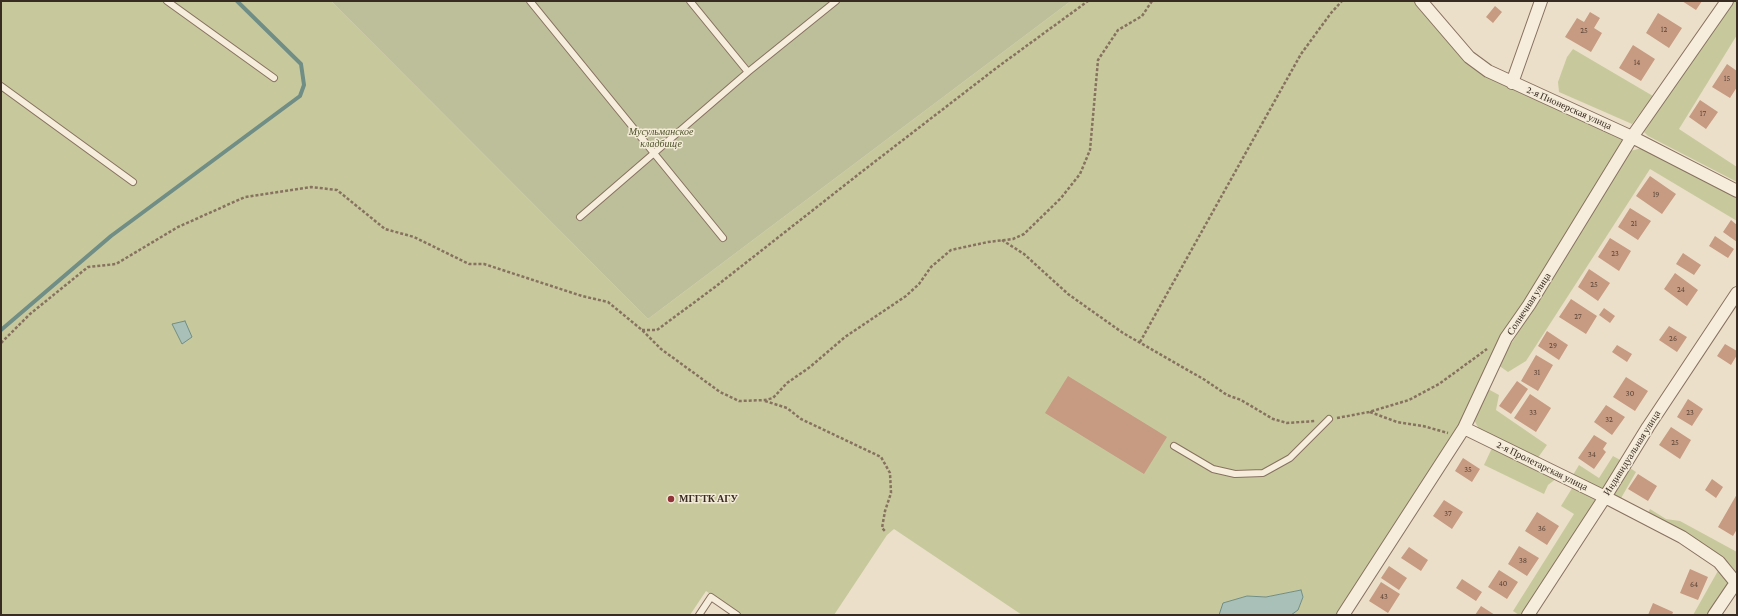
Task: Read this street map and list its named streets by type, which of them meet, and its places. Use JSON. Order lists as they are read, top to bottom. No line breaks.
{"streets":{"street":["2-я Пионерская улица","Солнечная улица","Индивидуальная улица","2-я Пролетарская улица"]},"crossings":[["2-я Пионерская улица","Солнечная улица"],["Солнечная улица","2-я Пролетарская улица"],["Индивидуальная улица","2-я Пролетарская улица"]],"parks":["Мусульманское кладбище"],"places":["МГГТК АГУ"],"house_numbers":["12","25","14","15","17","19","21","23","25","24","27","26","29","31","30","33","23","32","25","34","35","37","36","38","40","64","43"]}
